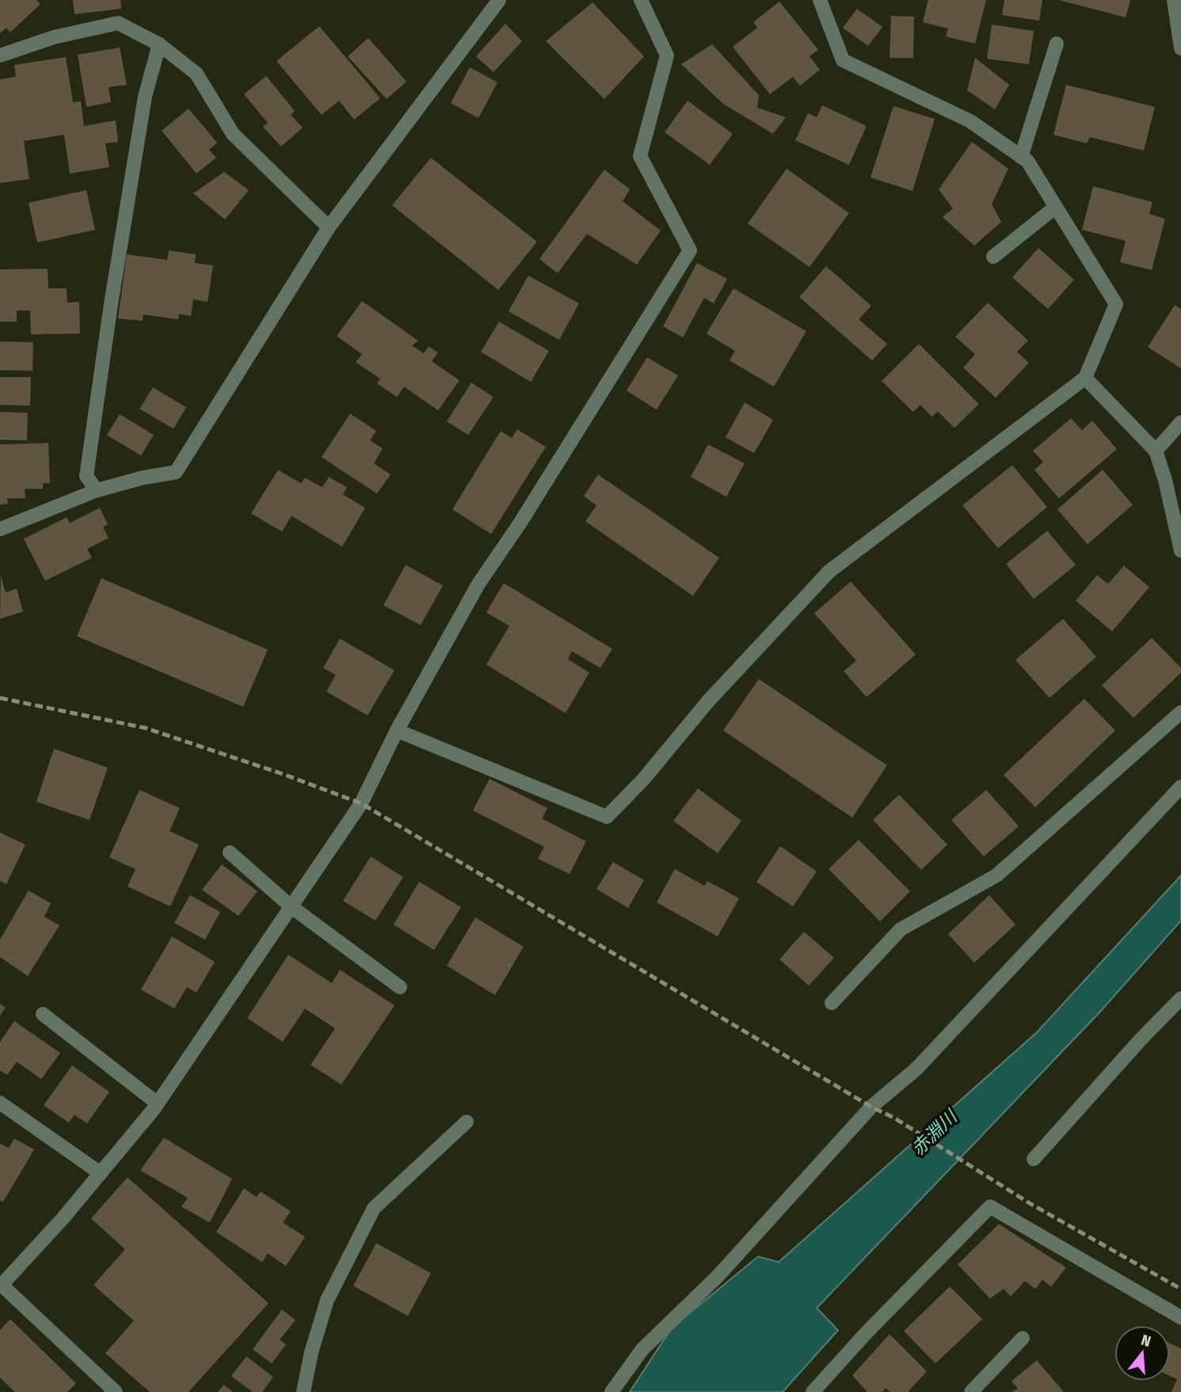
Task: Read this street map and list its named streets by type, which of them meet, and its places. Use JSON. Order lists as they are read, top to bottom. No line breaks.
{"water":["赤淵川"],"north":"top"}
